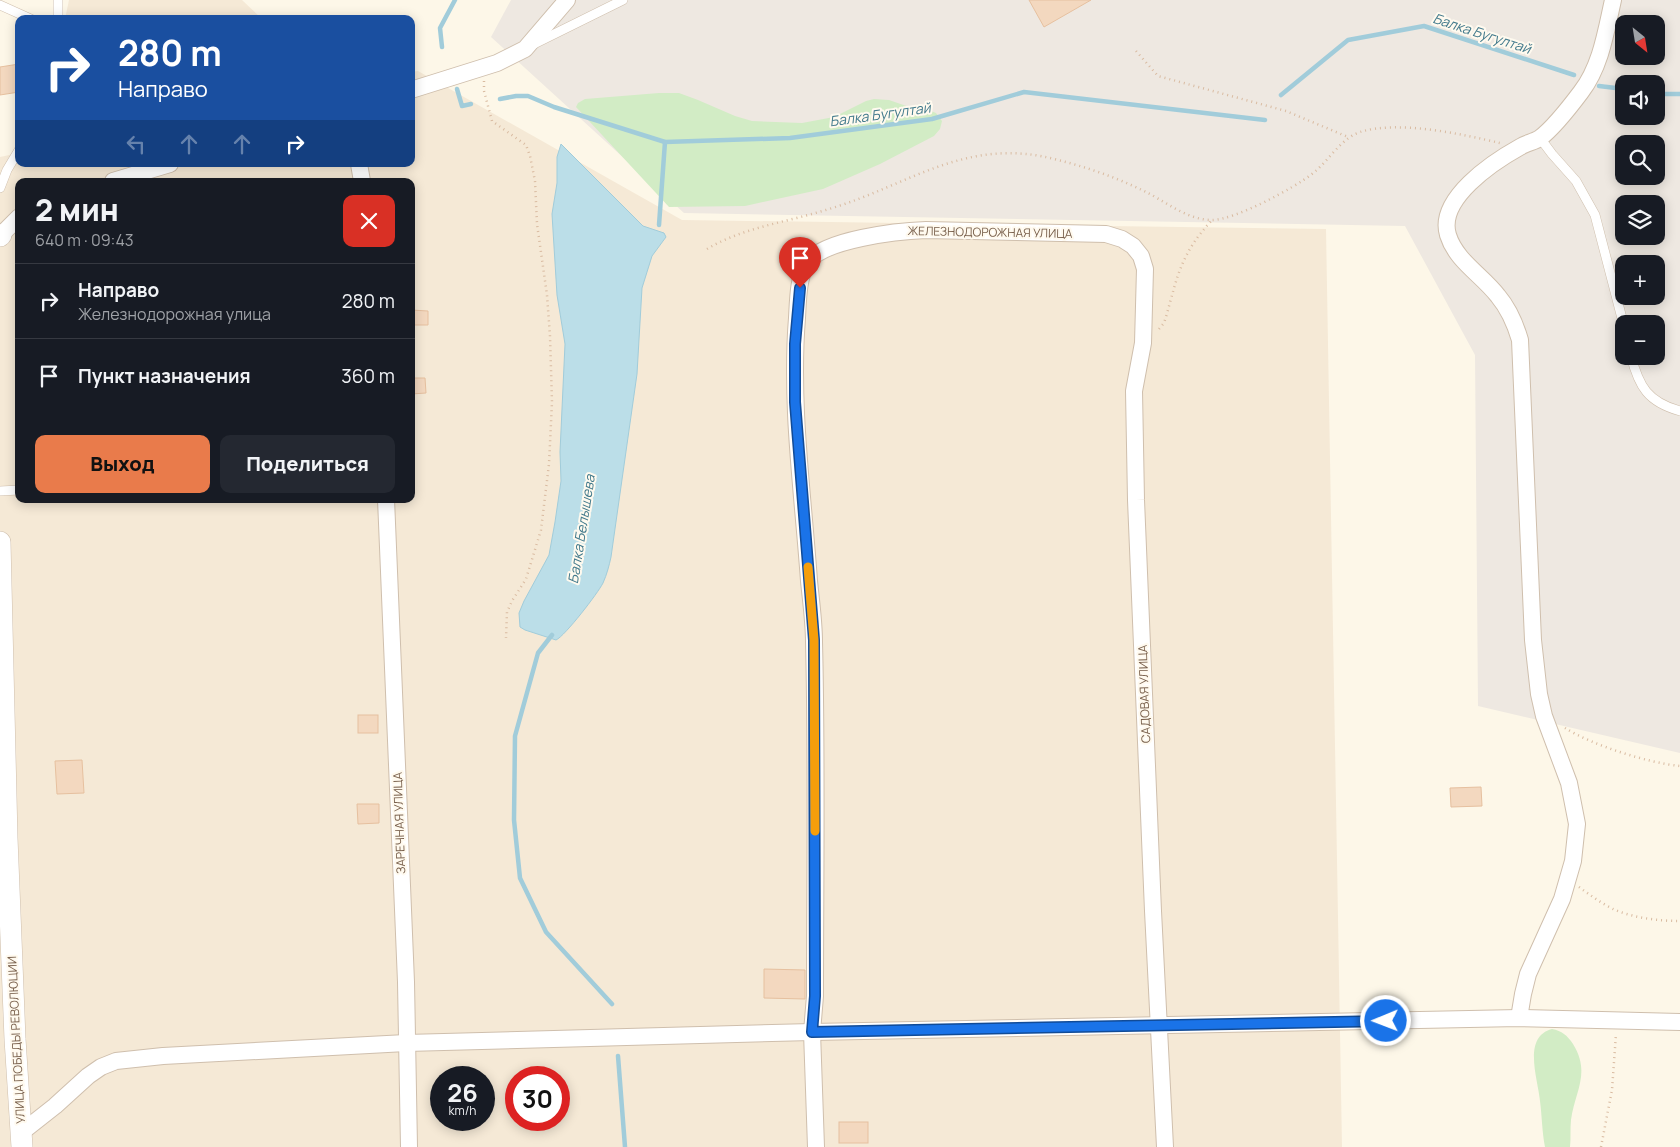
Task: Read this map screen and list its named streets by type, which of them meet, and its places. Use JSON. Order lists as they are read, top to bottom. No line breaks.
{"streets":{"street":["ЖЕЛЕЗНОДОРОЖНАЯ УЛИЦА","САДОВАЯ УЛИЦА","ЗАРЕЧНАЯ УЛИЦА","УЛИЦА ПОБЕДЫ РЕВОЛЮЦИИ"]},"crossings":[["ЖЕЛЕЗНОДОРОЖНАЯ УЛИЦА","САДОВАЯ УЛИЦА"]],"water":["Балка Бугултай","Балка Белышева"],"north":"bottom right","page":{"map_buttons":["+","−"],"turn":["280 m","Направо"],"heading":["2 мин","640 m · 09:43"],"list":[{"name":"Направо","note":"Железнодорожная улица","value":"280 m"},{"name":"Пункт назначения","value":"360 m"}],"buttons":["Выход","Поделиться"],"speed":"26 km/h","limit":"30"}}
